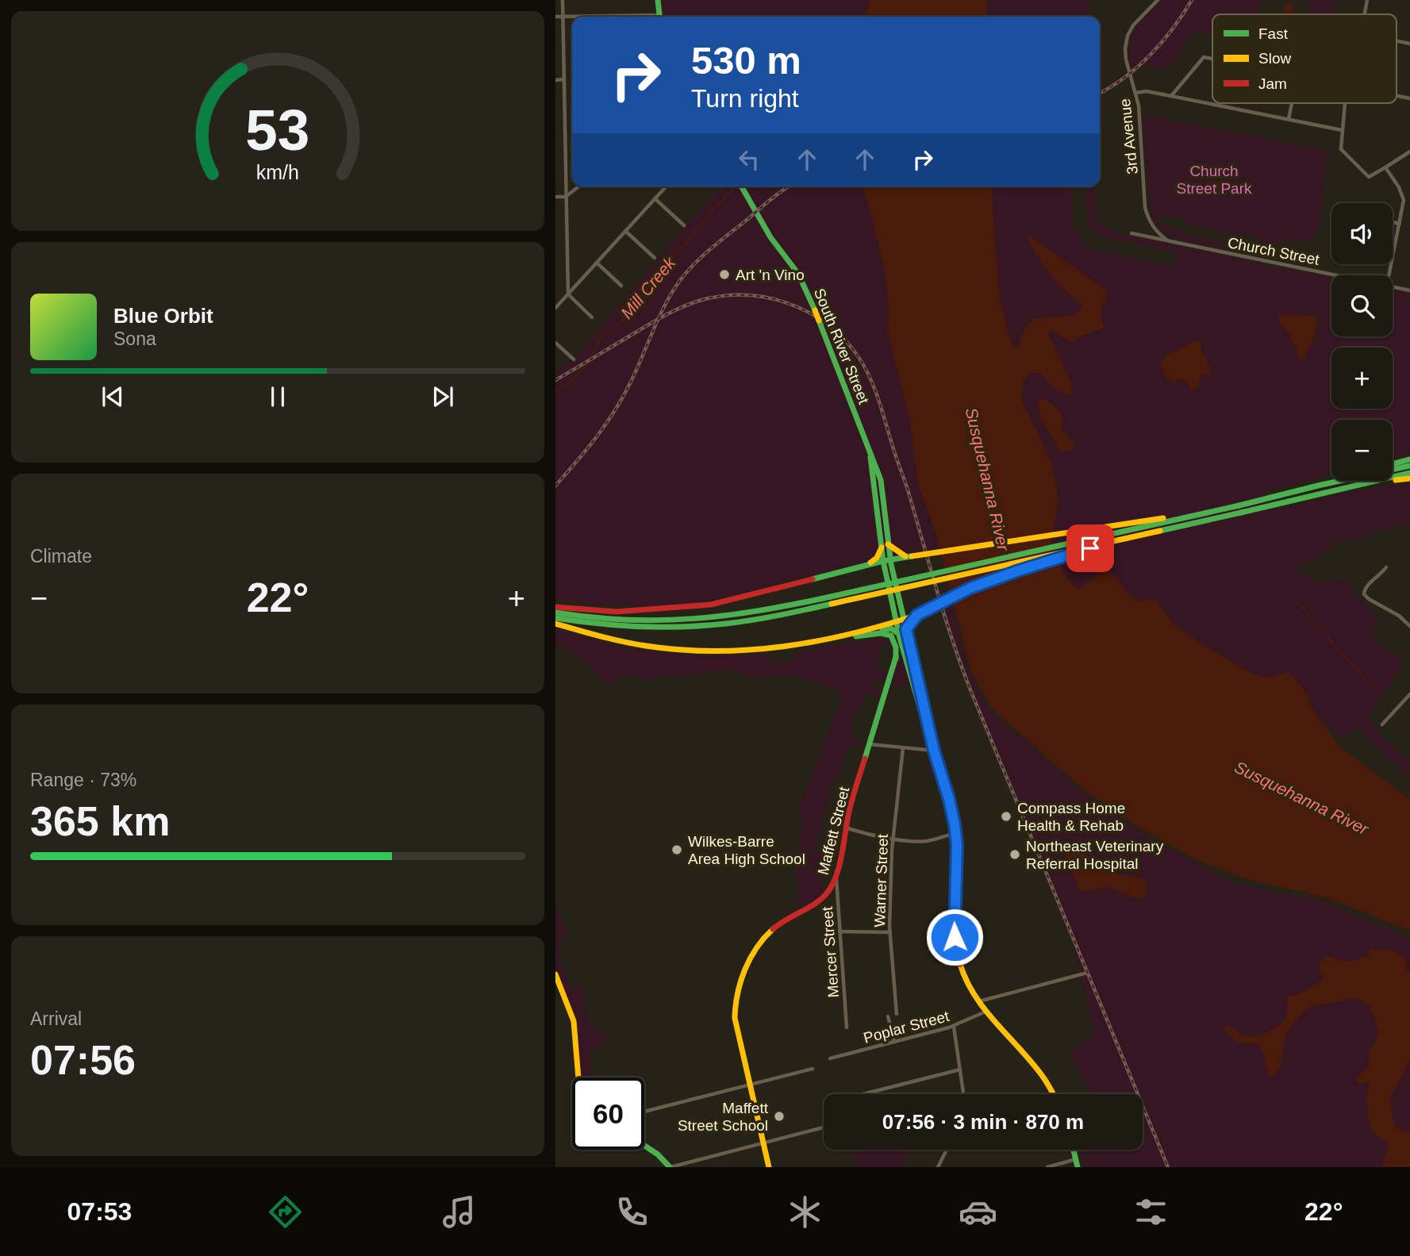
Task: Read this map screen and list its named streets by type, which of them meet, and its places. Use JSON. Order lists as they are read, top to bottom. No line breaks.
{"streets":{"main road":["South River Street","Maffett Street"],"street":["3rd Avenue","Church Street","Warner Street","Mercer Street","Poplar Street"]},"crossings":[["3rd Avenue","Church Street"],["South River Street","Maffett Street"],["South River Street","Poplar Street"],["Maffett Street","Mercer Street"]],"water":["Mill Creek","Susquehanna River"],"parks":["Church Street Park"],"places":["Art 'n Vino","Compass Home Health & Rehab","Wilkes-Barre Area High School","Northeast Veterinary Referral Hospital","Maffett Street School"],"legend":["Fast","Slow","Jam"],"page":{"turn":["530 m","Turn right"],"map_buttons":["+","−"],"song":["Blue Orbit","Sona"],"tile":["Climate",["Range · 73%","365 km"],["Arrival","07:56"]],"heat":["−","22°","+"],"limit":"60","trip":"07:56 · 3 min · 870 m","tabs":["07:53","22°"],"gauge":["53","km/h"]}}
